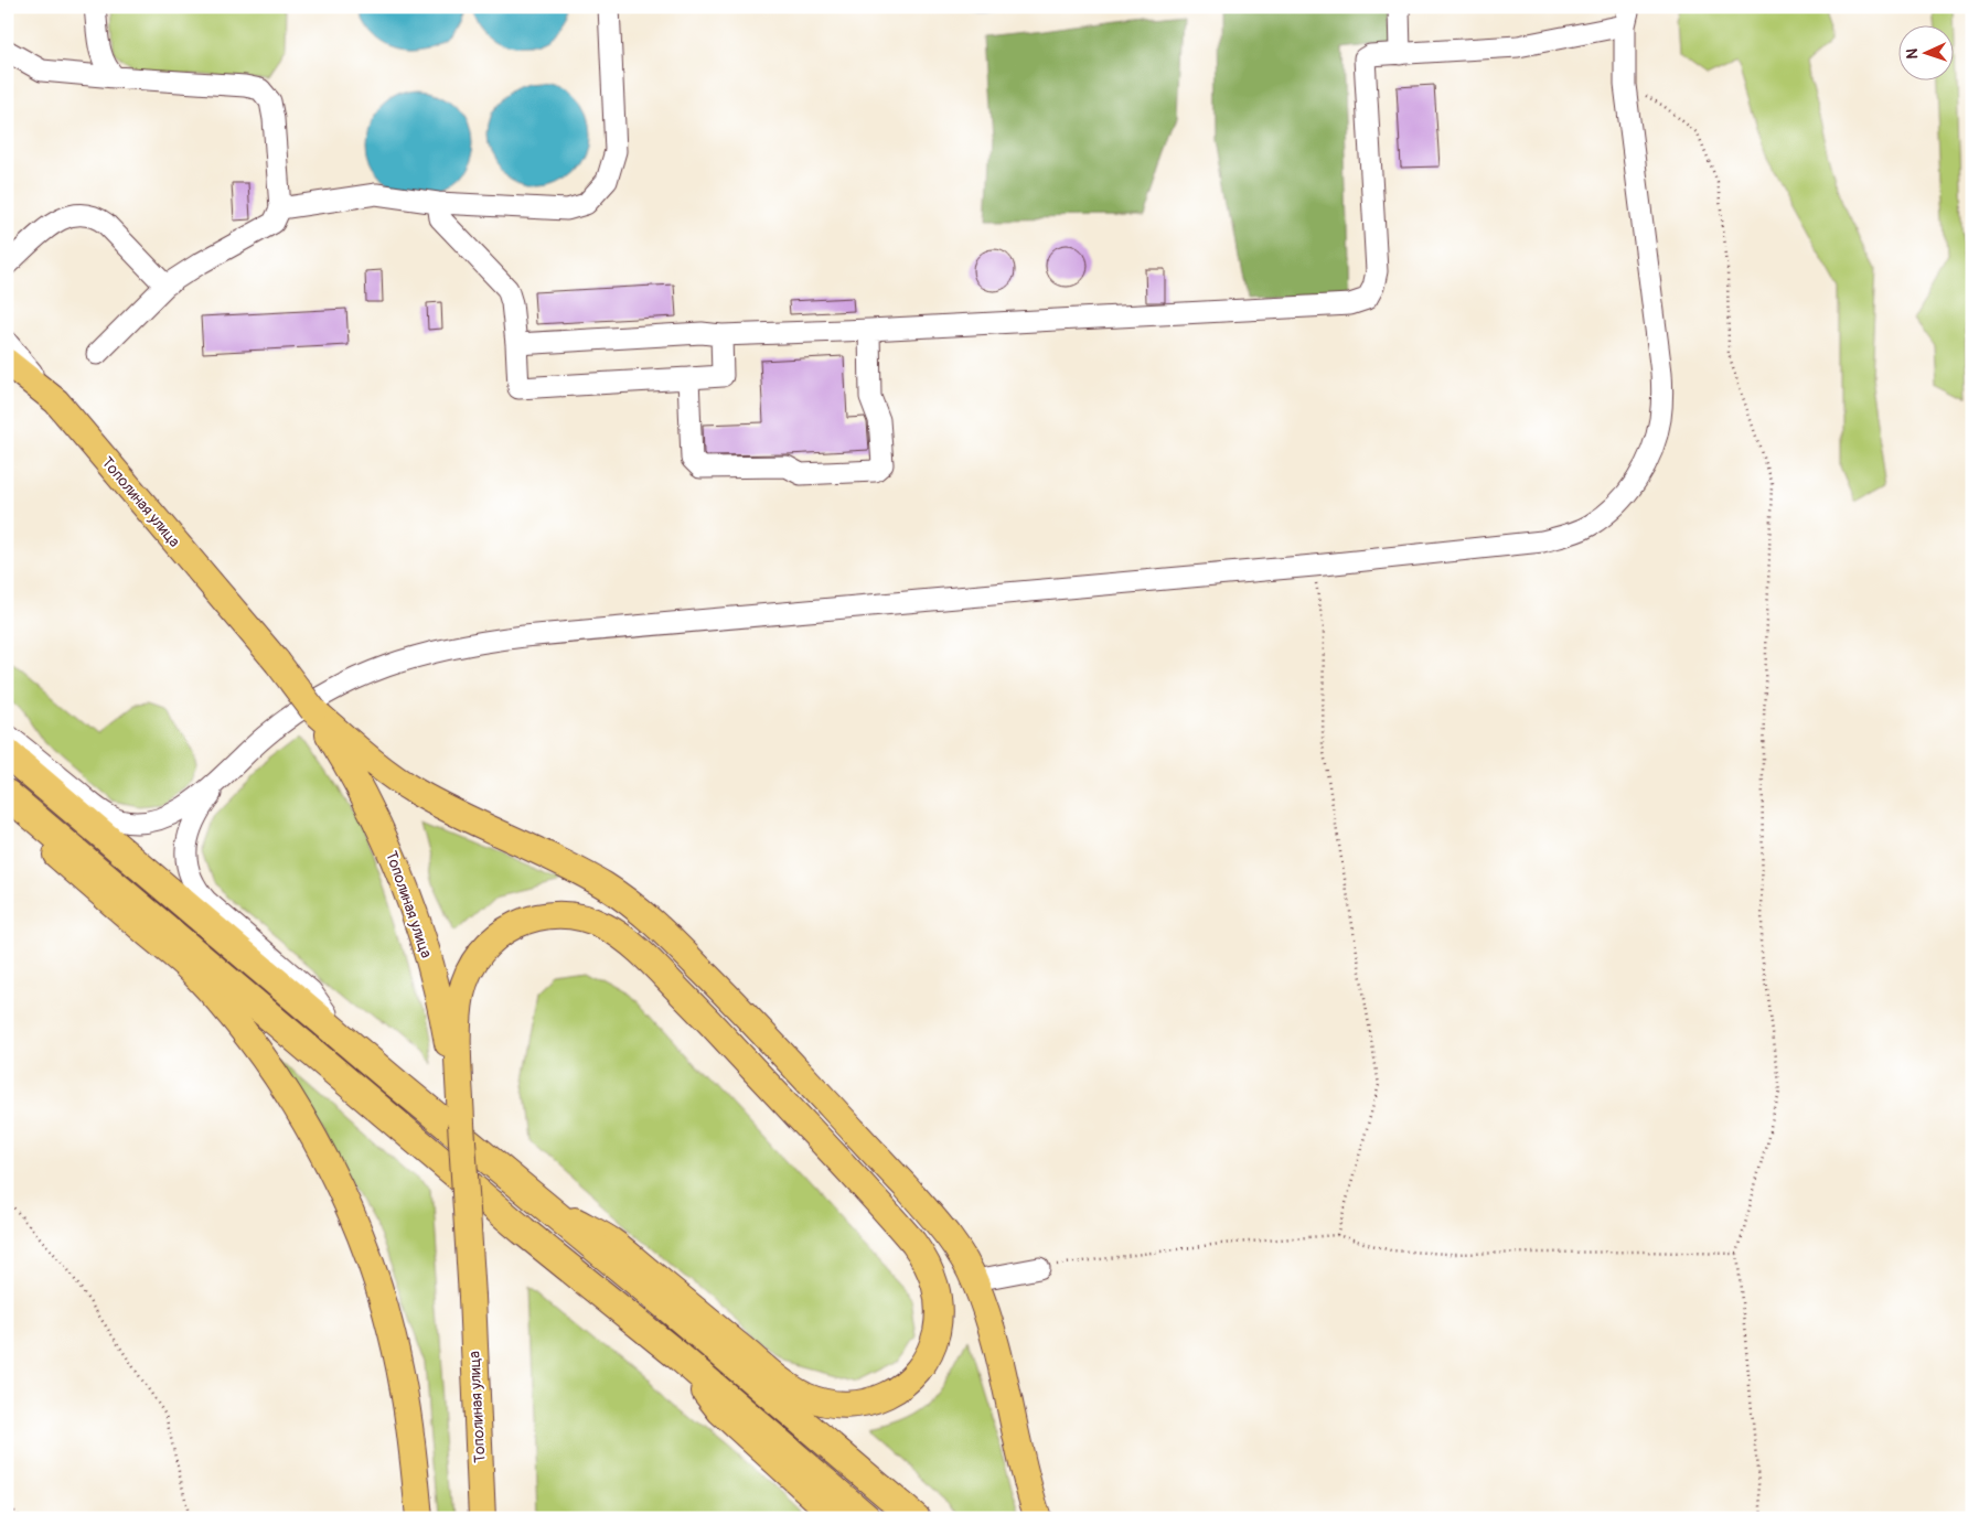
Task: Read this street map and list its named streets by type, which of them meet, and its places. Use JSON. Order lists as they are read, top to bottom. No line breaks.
{"streets":{"main road":["Тополиная улица"]},"north":"left"}
